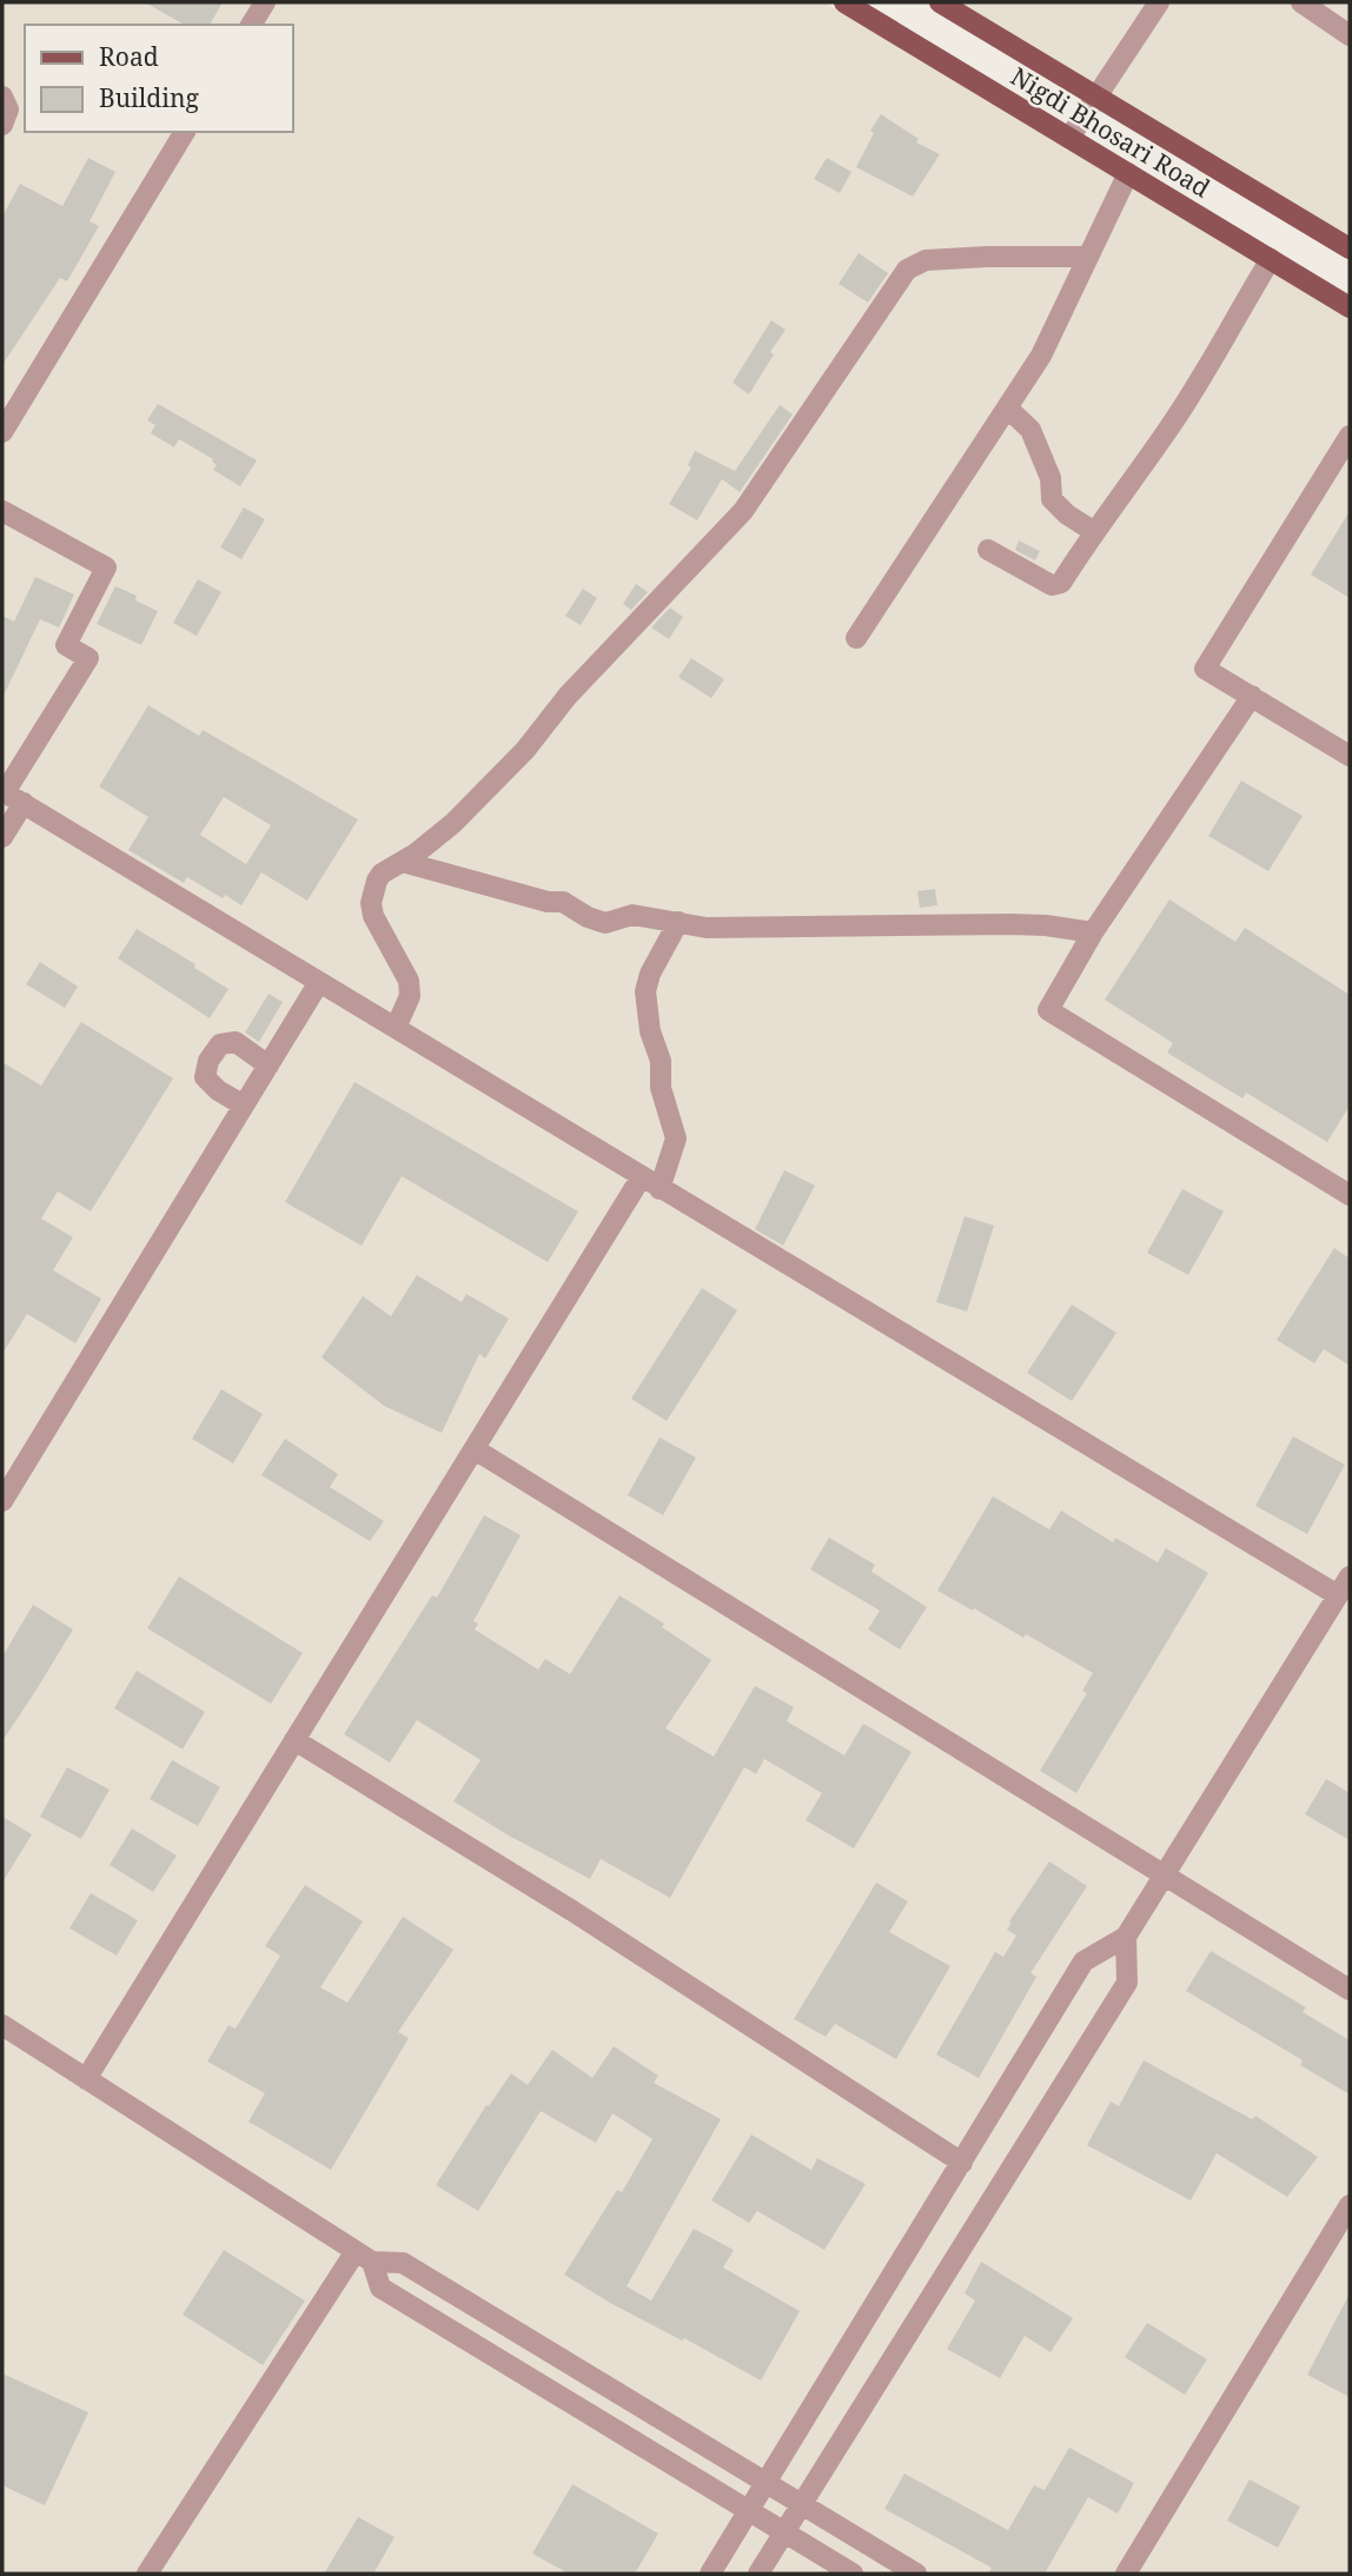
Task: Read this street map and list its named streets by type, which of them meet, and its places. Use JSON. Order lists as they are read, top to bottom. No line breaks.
{"streets":{"main road":["Nigdi Bhosari Road"]},"legend":["Road","Building"]}
